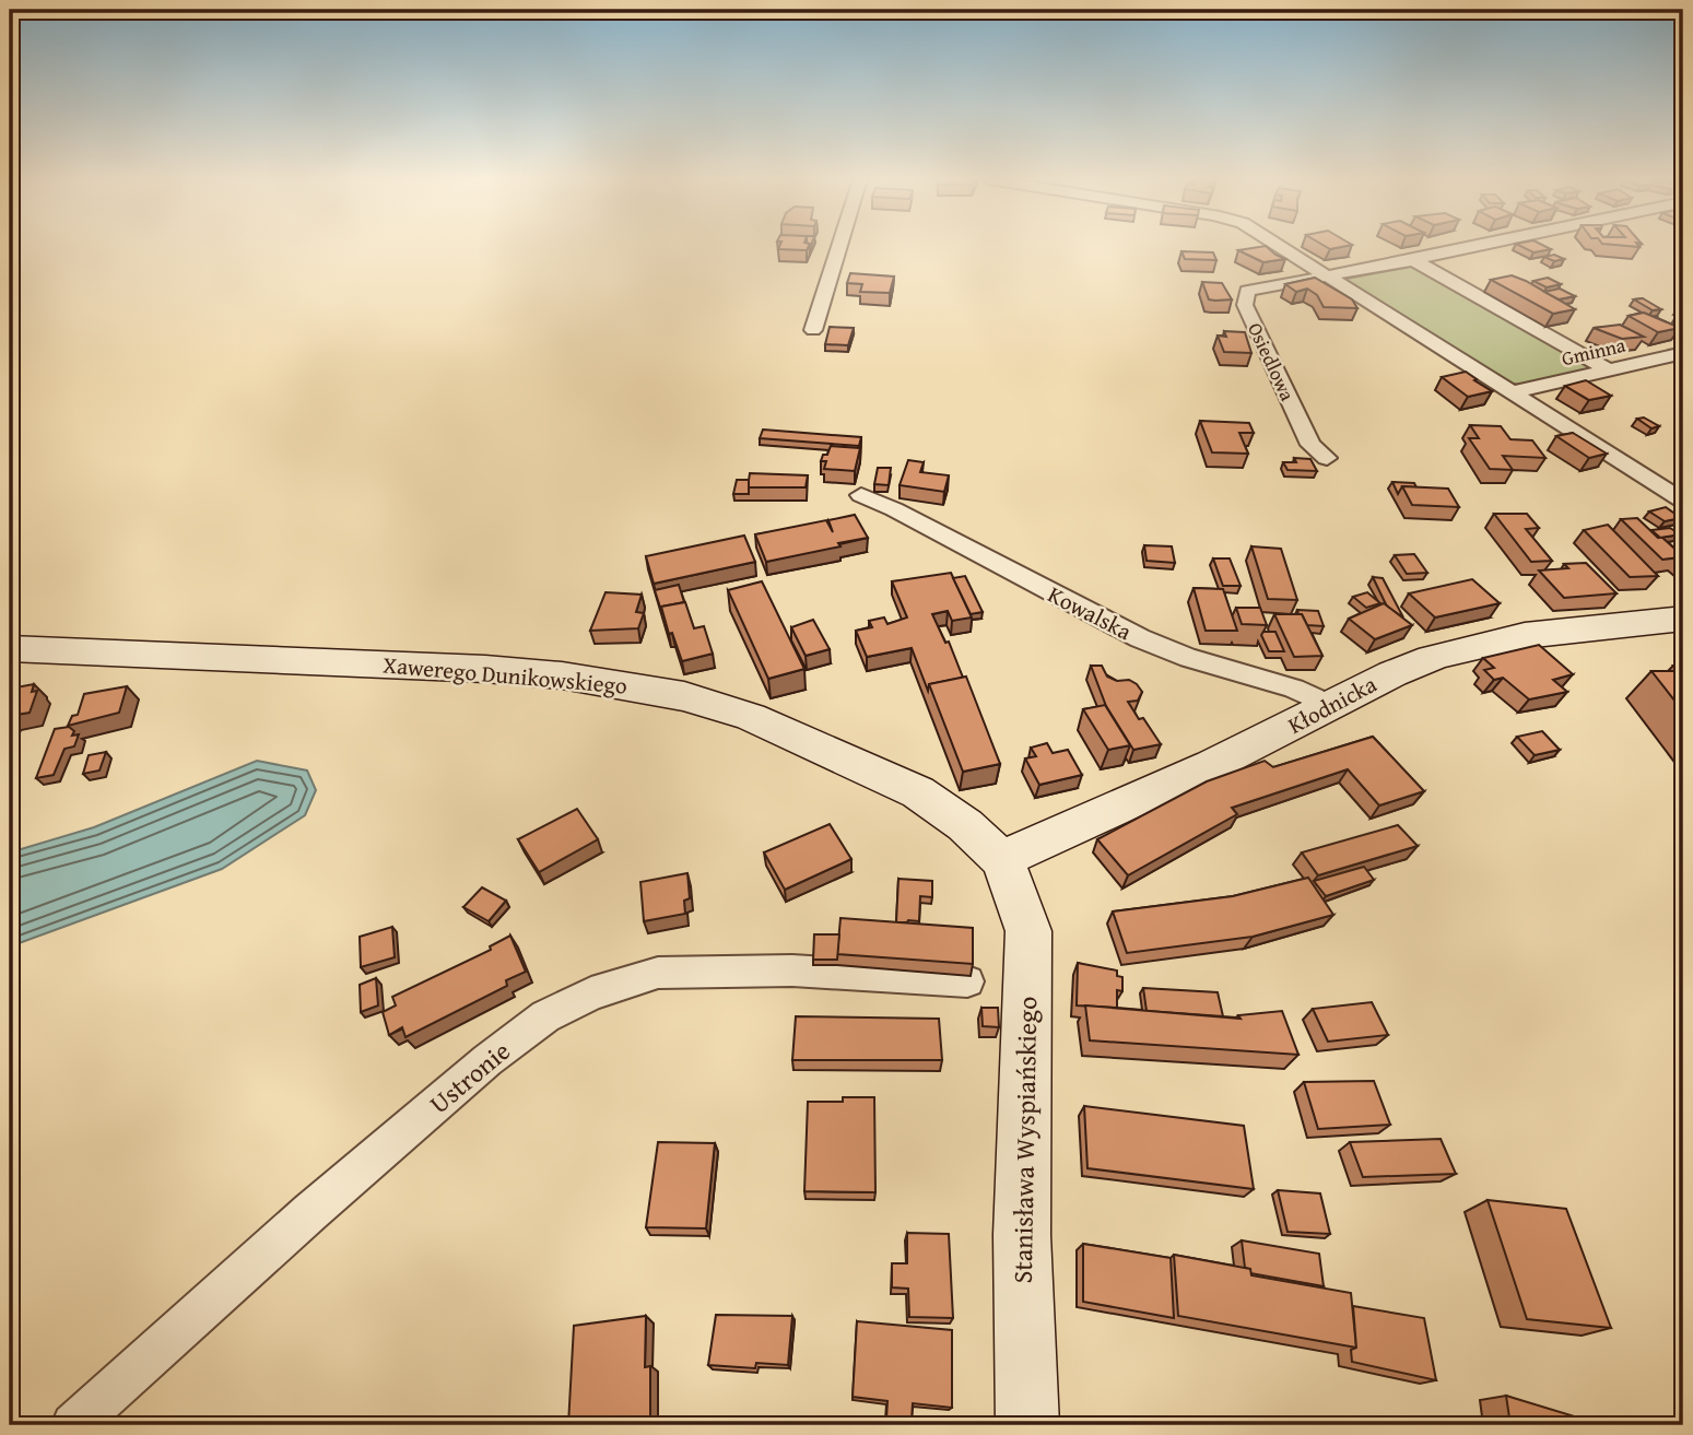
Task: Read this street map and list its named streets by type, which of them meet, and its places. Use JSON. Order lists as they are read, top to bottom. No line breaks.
{"streets":{"main road":["Xawerego Dunikowskiego","Kłodnicka","Stanisława Wyspiańskiego"],"street":["Gminna","Osiedlowa","Kowalska","Ustronie"]},"crossings":[["Kowalska","Kłodnicka"],["Xawerego Dunikowskiego","Kłodnicka"],["Xawerego Dunikowskiego","Stanisława Wyspiańskiego"],["Kłodnicka","Stanisława Wyspiańskiego"]]}
